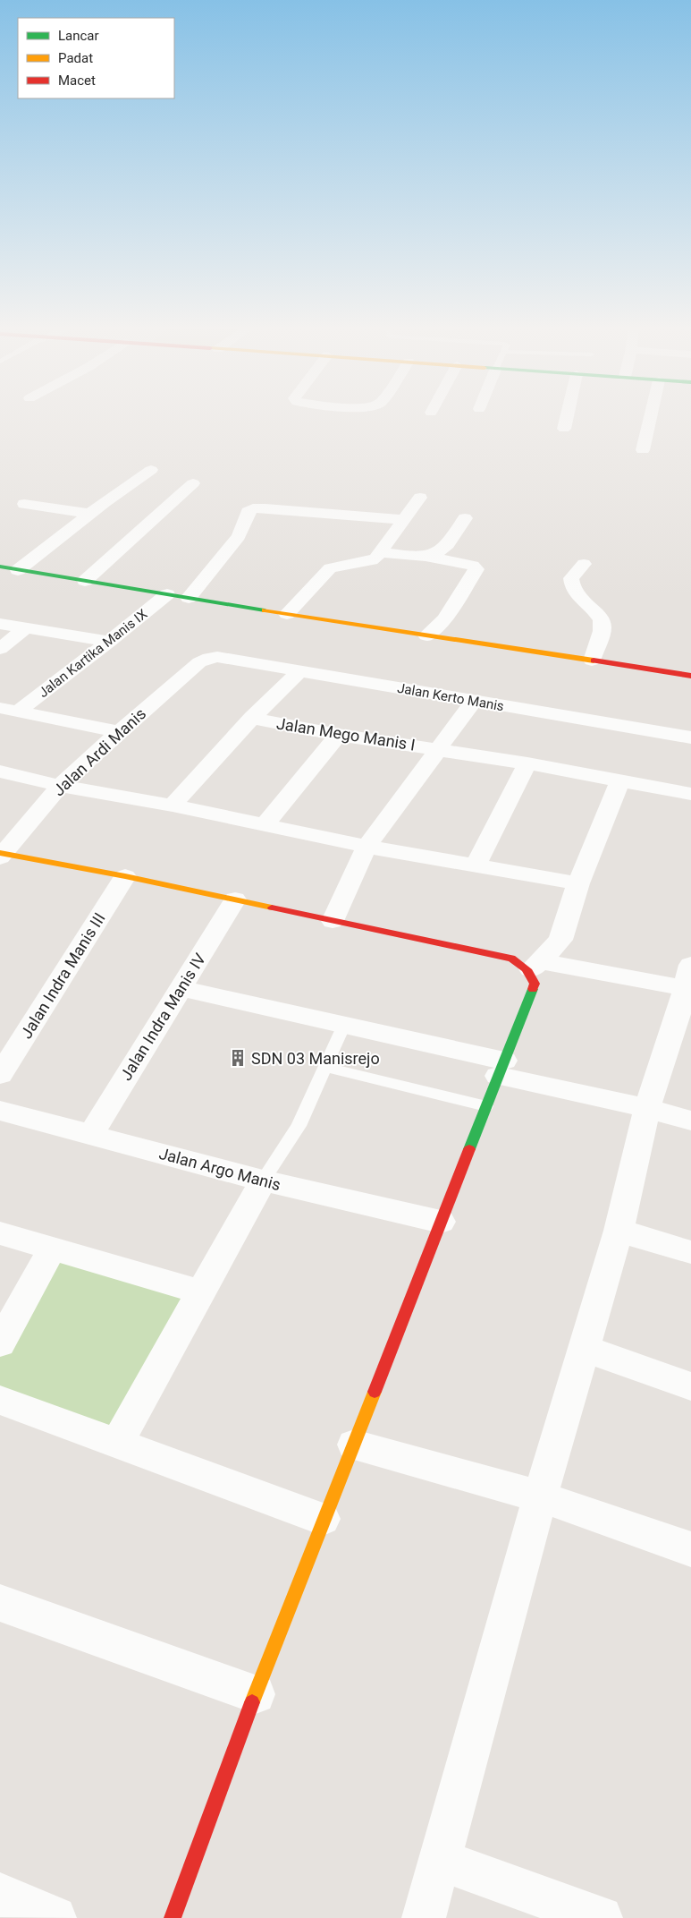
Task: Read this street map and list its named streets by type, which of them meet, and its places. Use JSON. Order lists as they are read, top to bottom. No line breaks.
{"streets":{"street":["Jalan Kartika Manis IX","Jalan Kerto Manis","Jalan Mego Manis I","Jalan Ardi Manis","Jalan Indra Manis III","Jalan Indra Manis IV","Jalan Argo Manis"]},"crossings":[["Jalan Kerto Manis","Jalan Ardi Manis"],["Jalan Indra Manis IV","Jalan Argo Manis"]],"places":{"building":["SDN 03 Manisrejo"]},"legend":["Lancar","Padat","Macet"]}
